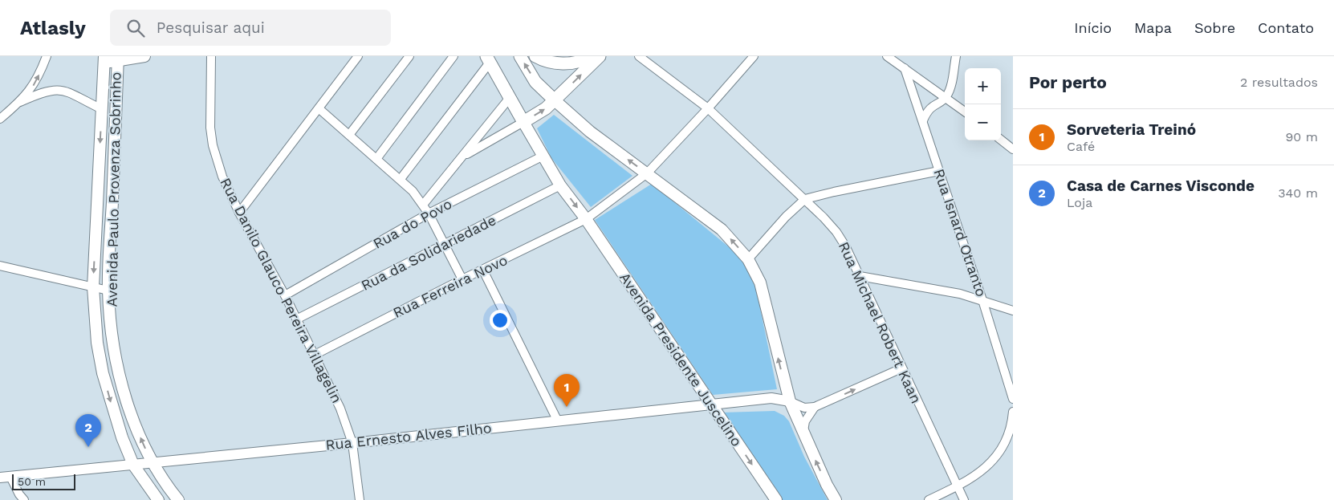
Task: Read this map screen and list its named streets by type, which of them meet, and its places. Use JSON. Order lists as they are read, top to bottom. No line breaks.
{"streets":{"main road":["Avenida Paulo Provenza Sobrinho","Avenida Presidente Juscelino"],"street":["Rua do Povo","Rua Isnard Otranto","Rua da Solidariedade","Rua Ferreira Novo","Rua Danilo Glauco Pereira Villagelin","Rua Michael Robert Kaan","Rua Ernesto Alves Filho"]},"crossings":[["Avenida Paulo Provenza Sobrinho","Rua Ernesto Alves Filho"],["Rua do Povo","Rua Danilo Glauco Pereira Villagelin"],["Rua do Povo","Avenida Presidente Juscelino"],["Rua da Solidariedade","Rua Danilo Glauco Pereira Villagelin"],["Rua da Solidariedade","Avenida Presidente Juscelino"],["Rua Ferreira Novo","Rua Danilo Glauco Pereira Villagelin"],["Rua Ferreira Novo","Avenida Presidente Juscelino"],["Rua Danilo Glauco Pereira Villagelin","Rua Ernesto Alves Filho"],["Avenida Presidente Juscelino","Rua Ernesto Alves Filho"]],"scale_bar":"50 m","page":{"header":"Atlasly","search":"Pesquisar aqui","nav":["Início","Mapa","Sobre","Contato"],"heading":["Por perto","2 resultados"],"map_buttons":["+","−"],"list":[{"mark":"1","name":"Sorveteria Treinó","note":"Café","value":"90 m"},{"mark":"2","name":"Casa de Carnes Visconde","note":"Loja","value":"340 m"}],"pins":["1","2"],"scale":"50 m"}}
